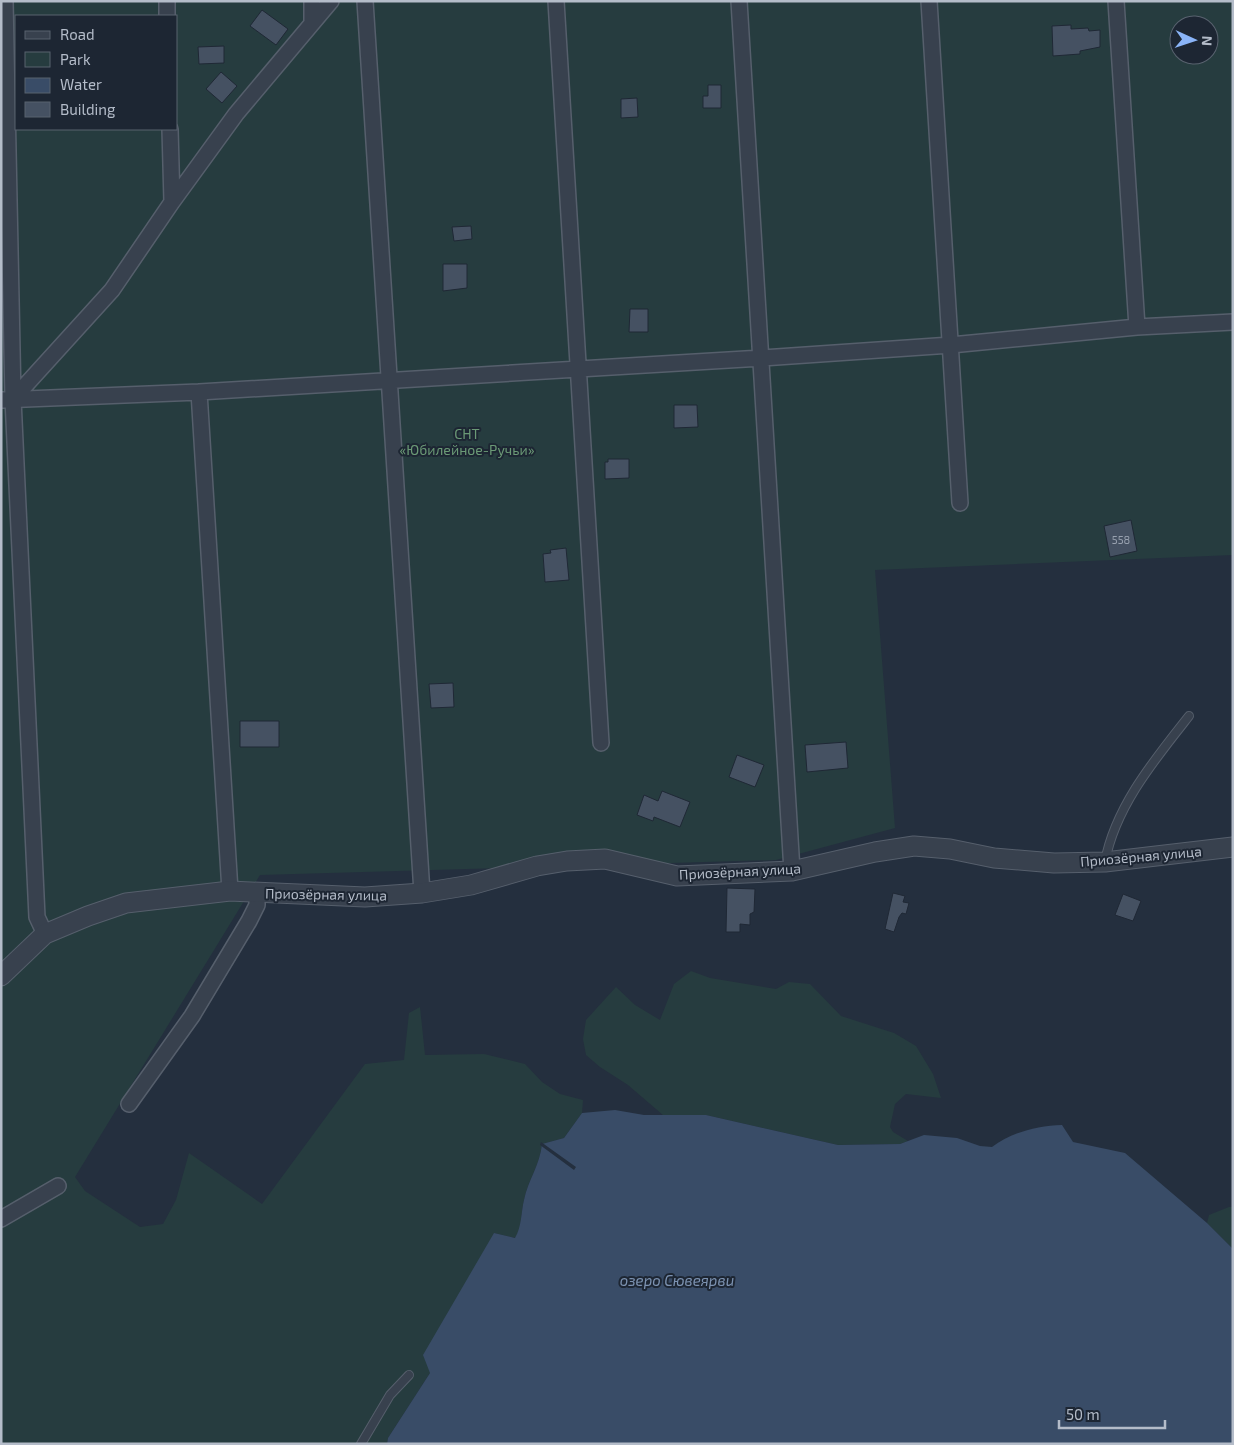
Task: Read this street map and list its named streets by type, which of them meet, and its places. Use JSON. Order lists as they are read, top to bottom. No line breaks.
{"streets":{"street":["Приозёрная улица"]},"water":["озеро Сювеярви"],"parks":["СНТ «Юбилейное-Ручьи»"],"house_numbers":["558"],"legend":["Road","Park","Water","Building"],"scale_bar":"50 m","north":"right"}
